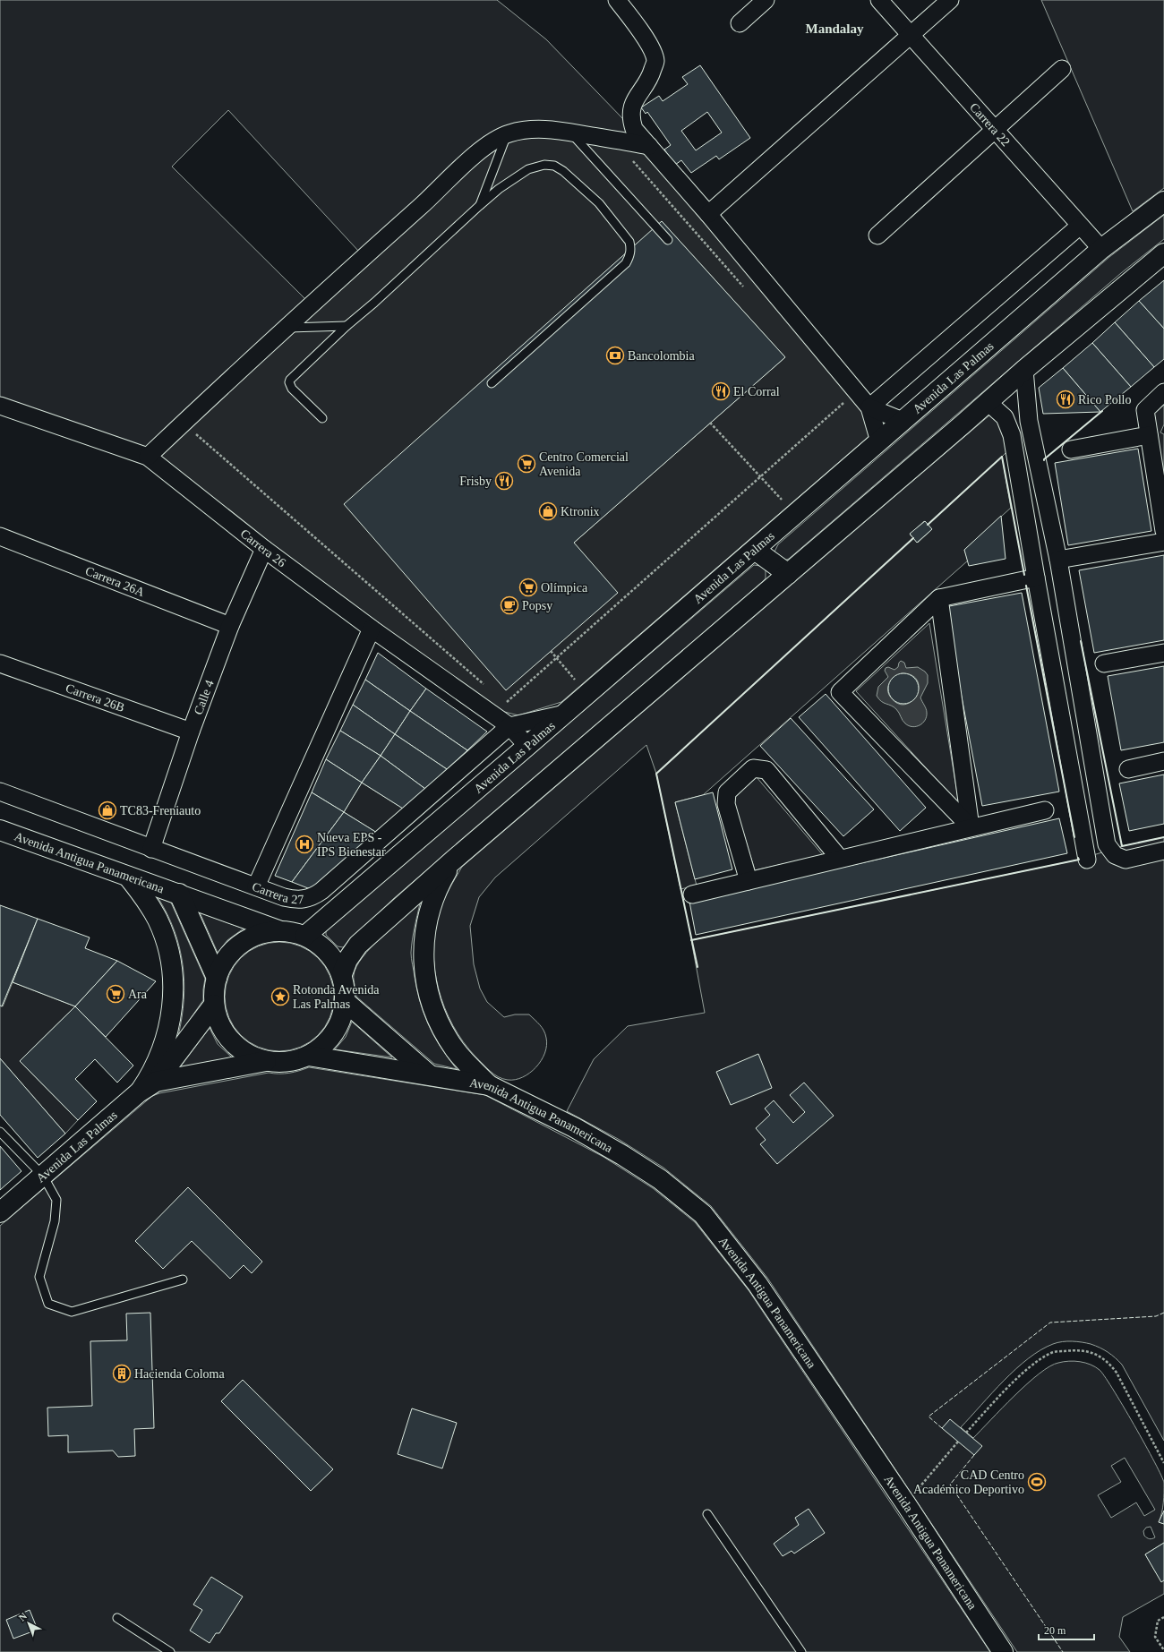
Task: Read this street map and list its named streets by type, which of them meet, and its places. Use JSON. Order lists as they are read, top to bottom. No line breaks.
{"streets":{"main road":["Avenida Las Palmas","Avenida Antigua Panamericana"],"street":["Carrera 22","Carrera 26","Carrera 26A","Carrera 26B","Calle 4","Carrera 27"]},"crossings":[["Carrera 22","Avenida Las Palmas"],["Avenida Las Palmas","Carrera 26"],["Carrera 26","Calle 4"],["Carrera 26","Carrera 27"],["Carrera 26A","Calle 4"],["Carrera 26B","Calle 4"],["Calle 4","Carrera 27"]],"districts":["Mandalay"],"places":{"bank":["Bancolombia"],"restaurant":["El Corral","Rico Pollo","Frisby"],"supermarket":["Centro Comercial Avenida","Olímpica","Ara"],"shop":["Ktronix","TC83-Freniauto"],"cafe":["Popsy"],"hospital":["Nueva EPS - IPS Bienestar"],"place":["Rotonda Avenida Las Palmas"],"building":["Hacienda Coloma"],"sports":["CAD Centro Académico Deportivo"]},"scale_bar":"20 m","north":"top left"}
